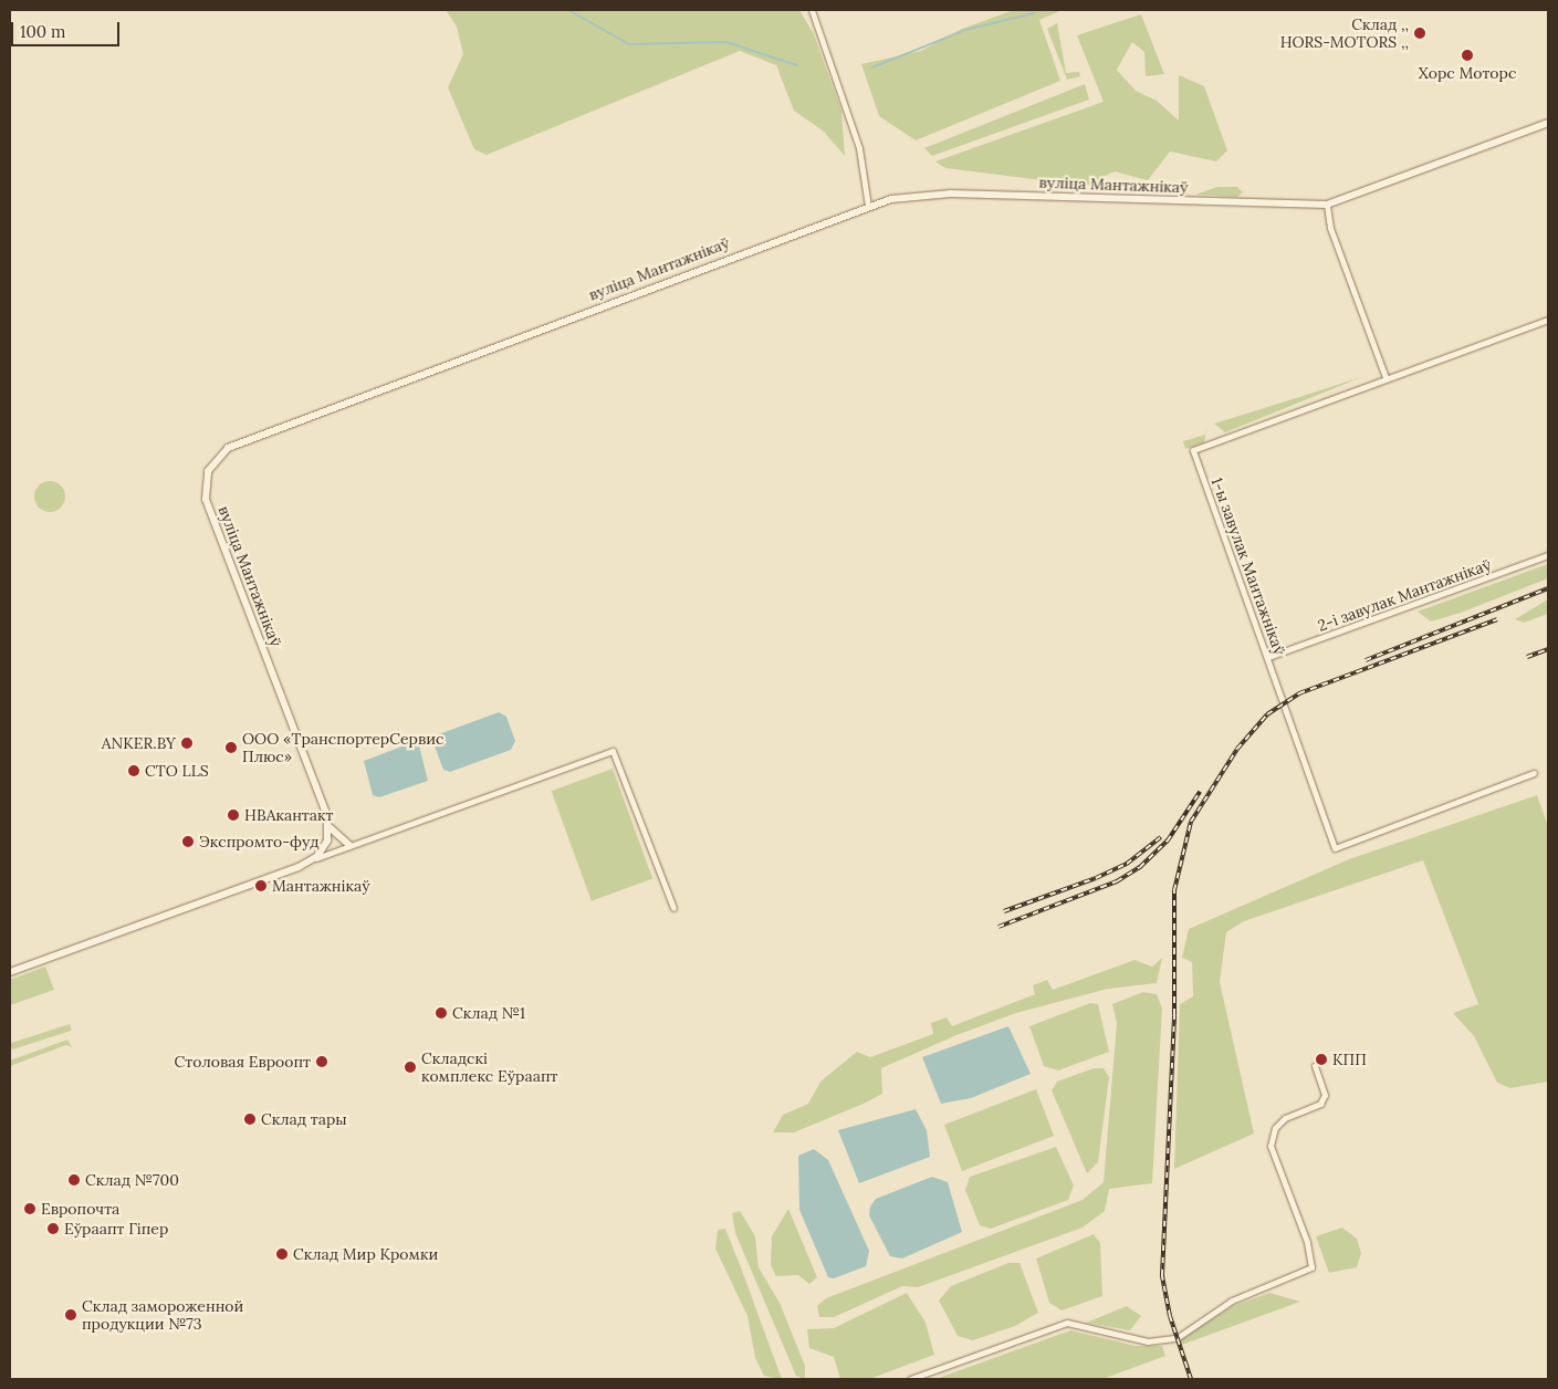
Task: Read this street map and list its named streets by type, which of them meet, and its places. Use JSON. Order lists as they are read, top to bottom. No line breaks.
{"streets":{"street":["вуліца Мантажнікаў","1-ы завулак Мантажнікаў","2-і завулак Мантажнікаў"]},"crossings":[["1-ы завулак Мантажнікаў","2-і завулак Мантажнікаў"]],"places":["Склад ,, HORS-MOTORS ,,","Хорс Моторс","ANKER.BY","ООО «ТранспортерСервис Плюс»","СТО LLS","НВАкантакт","Экспромто-фуд","Мантажнікаў","Склад №1","КПП","Столовая Евроопт","Складскі комплекс Еўраапт","Склад тары","Склад №700","Европочта","Еўраапт Гіпер","Склад Мир Кромки","Склад замороженной продукции №73"],"scale_bar":"100 m"}
